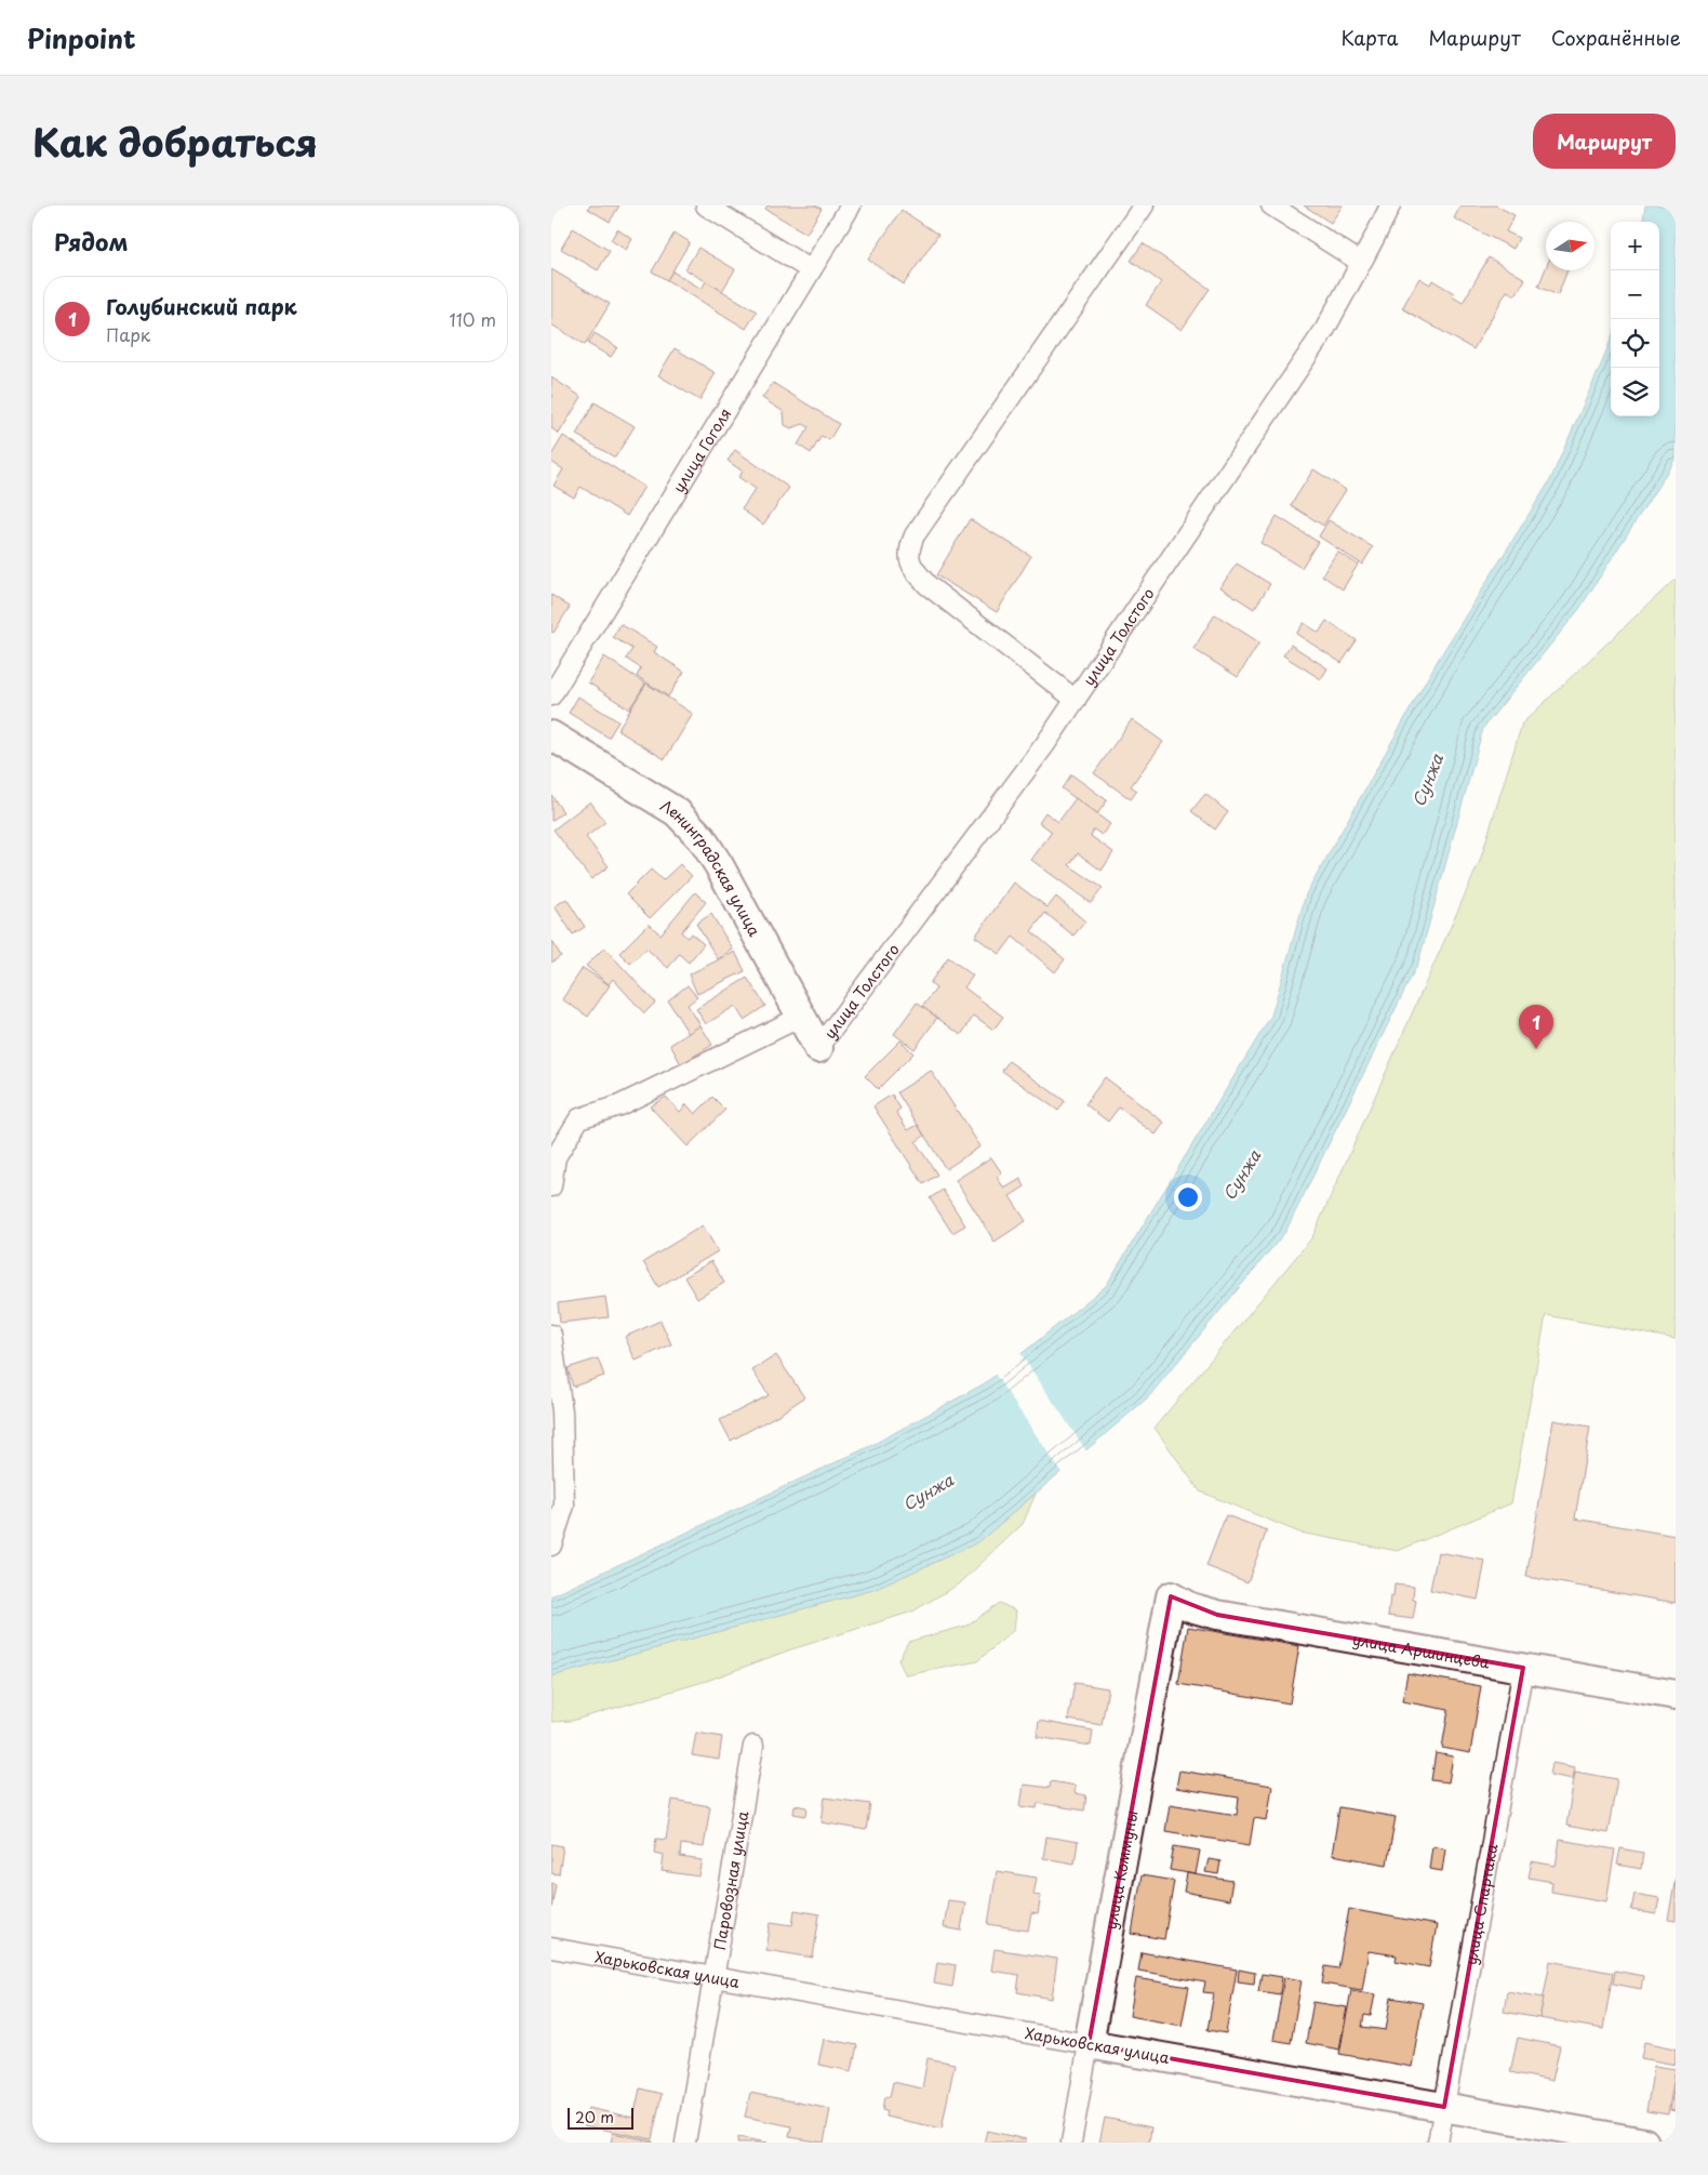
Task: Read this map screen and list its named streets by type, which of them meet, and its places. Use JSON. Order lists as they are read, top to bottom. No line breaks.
{"streets":{"main road":["Ленинградская улица","улица Аршинцева","улица Коммуны","Харьковская улица"],"street":["улица Гоголя","улица Толстого","Паровозная улица","улица Спартака"]},"crossings":[["улица Толстого","Ленинградская улица"],["улица Аршинцева","улица Коммуны"],["улица Аршинцева","улица Спартака"],["улица Коммуны","Харьковская улица"],["Паровозная улица","Харьковская улица"],["улица Спартака","Харьковская улица"]],"water":["Сунжа"],"scale_bar":"20 m","north":"right","page":{"header":"Pinpoint","nav":["Карта","Маршрут","Сохранённые"],"title":"Как добраться","buttons":"Маршрут","heading":"Рядом","map_buttons":["+","−"],"list":[{"mark":"1","name":"Голубинский парк","note":"Парк","value":"110 m"}],"pins":"1","scale":"20 m"}}
